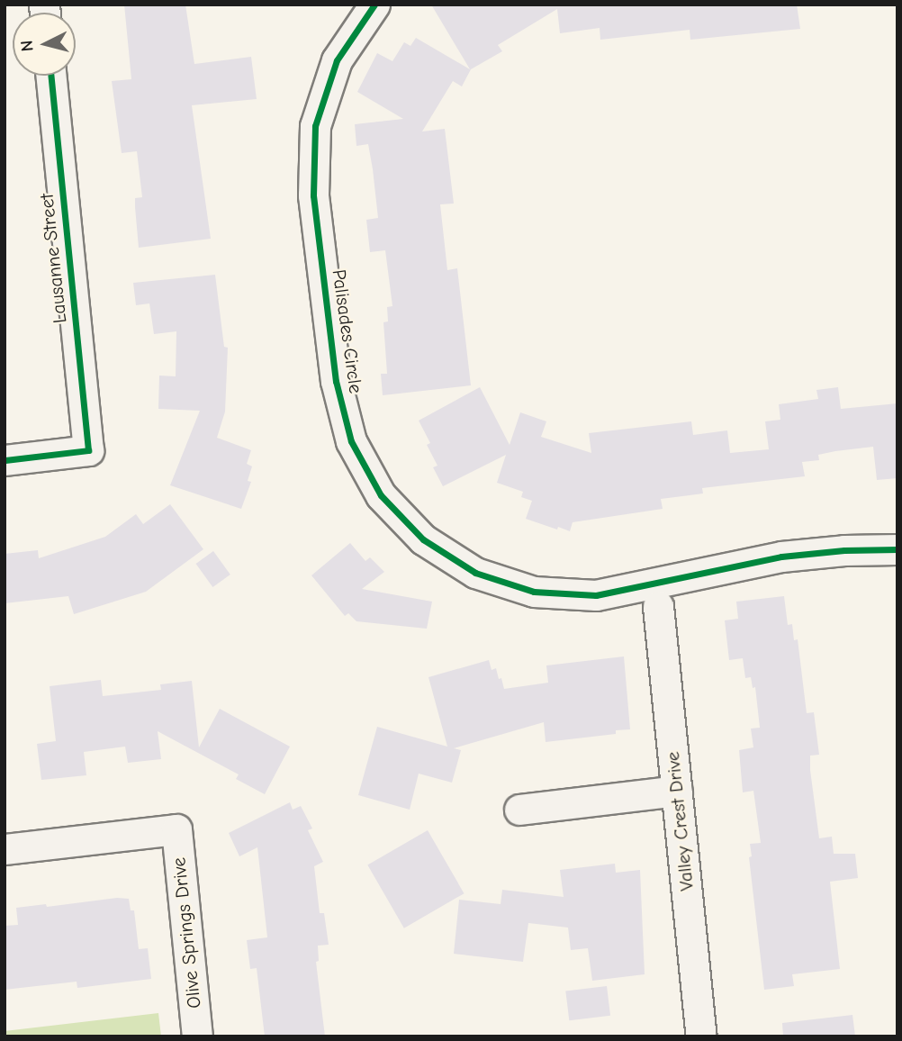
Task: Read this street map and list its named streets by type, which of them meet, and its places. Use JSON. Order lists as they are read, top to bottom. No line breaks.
{"streets":{"street":["Lausanne Street","Palisades Circle","Valley Crest Drive","Olive Springs Drive"]},"north":"left"}
